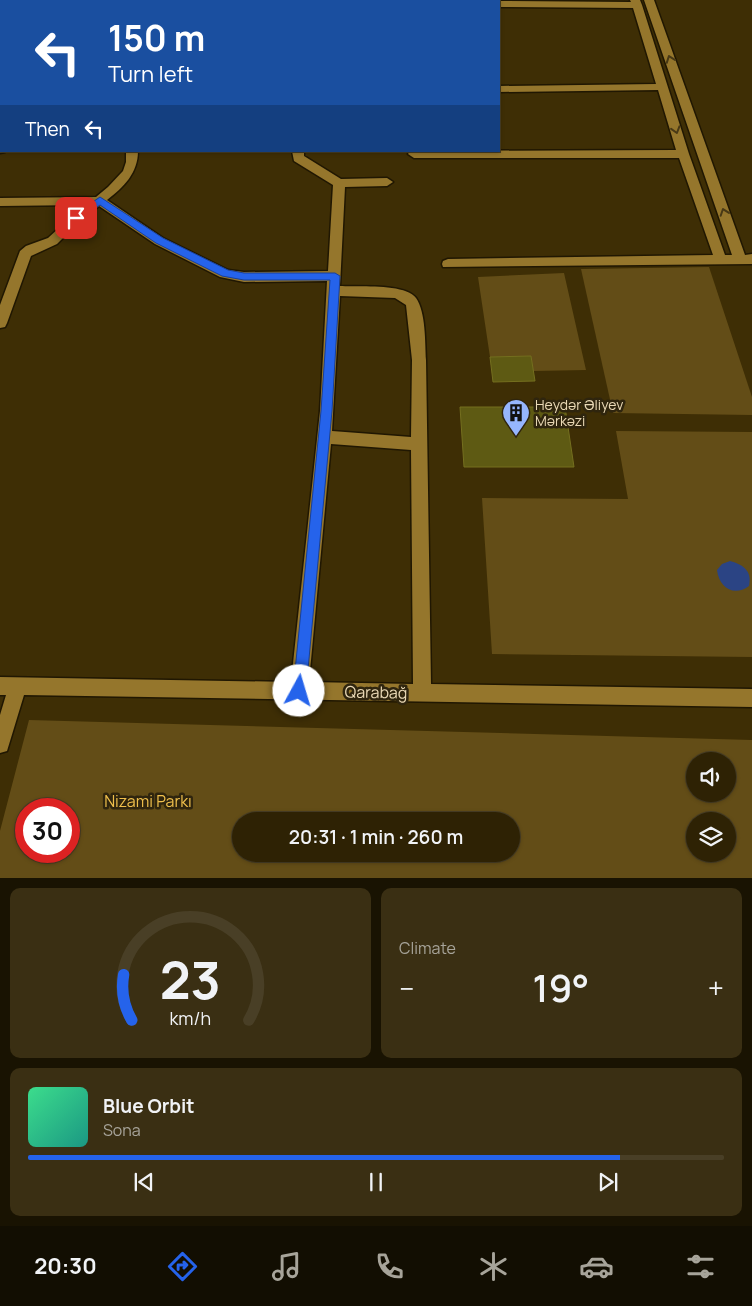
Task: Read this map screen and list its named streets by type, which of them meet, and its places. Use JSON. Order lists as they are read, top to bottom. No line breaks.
{"streets":{"street":["Qarabağ"]},"parks":["Nizami Parkı"],"places":{"building":["Heydər Əliyev Mərkəzi"]},"page":{"turn":["150 m","Turn left"],"then":"Then","limit":"30","trip":"20:31 · 1 min · 260 m","tile":"Climate","heat":["−","19°","+"],"song":["Blue Orbit","Sona"],"tabs":"20:30","gauge":["23","km/h"]}}
